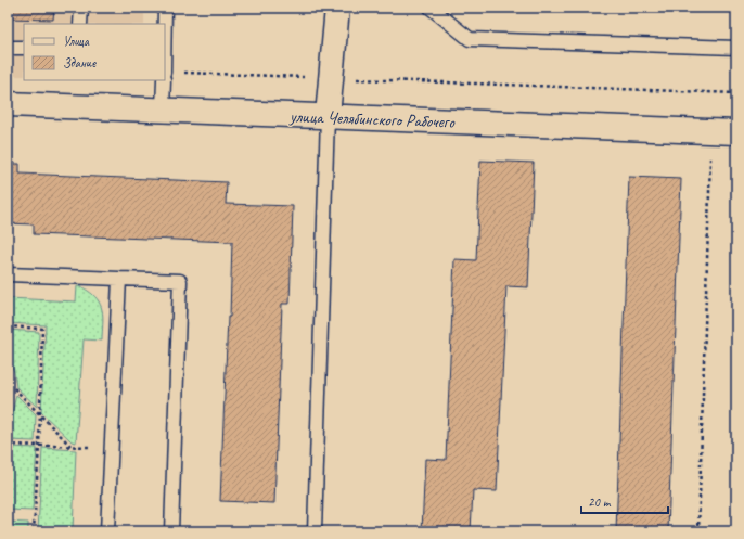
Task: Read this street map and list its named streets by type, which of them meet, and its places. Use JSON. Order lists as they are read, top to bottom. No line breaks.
{"streets":{"street":["улица Челябинского Рабочего"]},"legend":["Улица","Здание"],"scale_bar":"20 m"}
